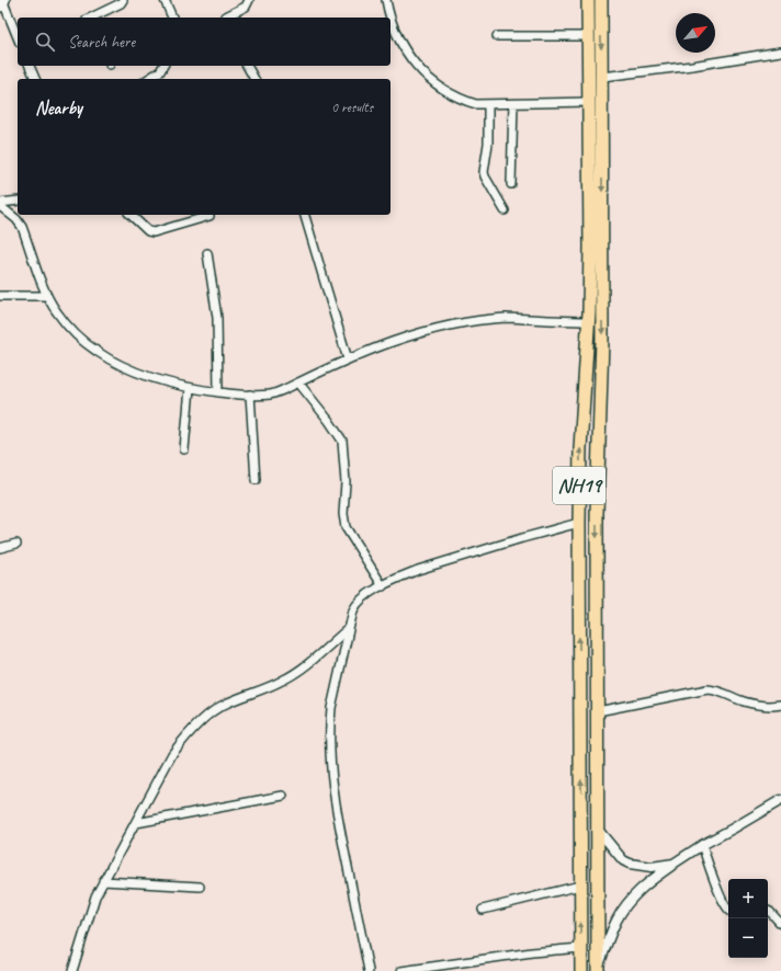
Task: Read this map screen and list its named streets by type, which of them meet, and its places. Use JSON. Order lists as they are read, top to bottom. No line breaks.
{"streets":{"highway":["NH19"]},"north":"top right","page":{"search":"Search here","heading":["Nearby","0 results"],"map_buttons":["+","−"]}}
